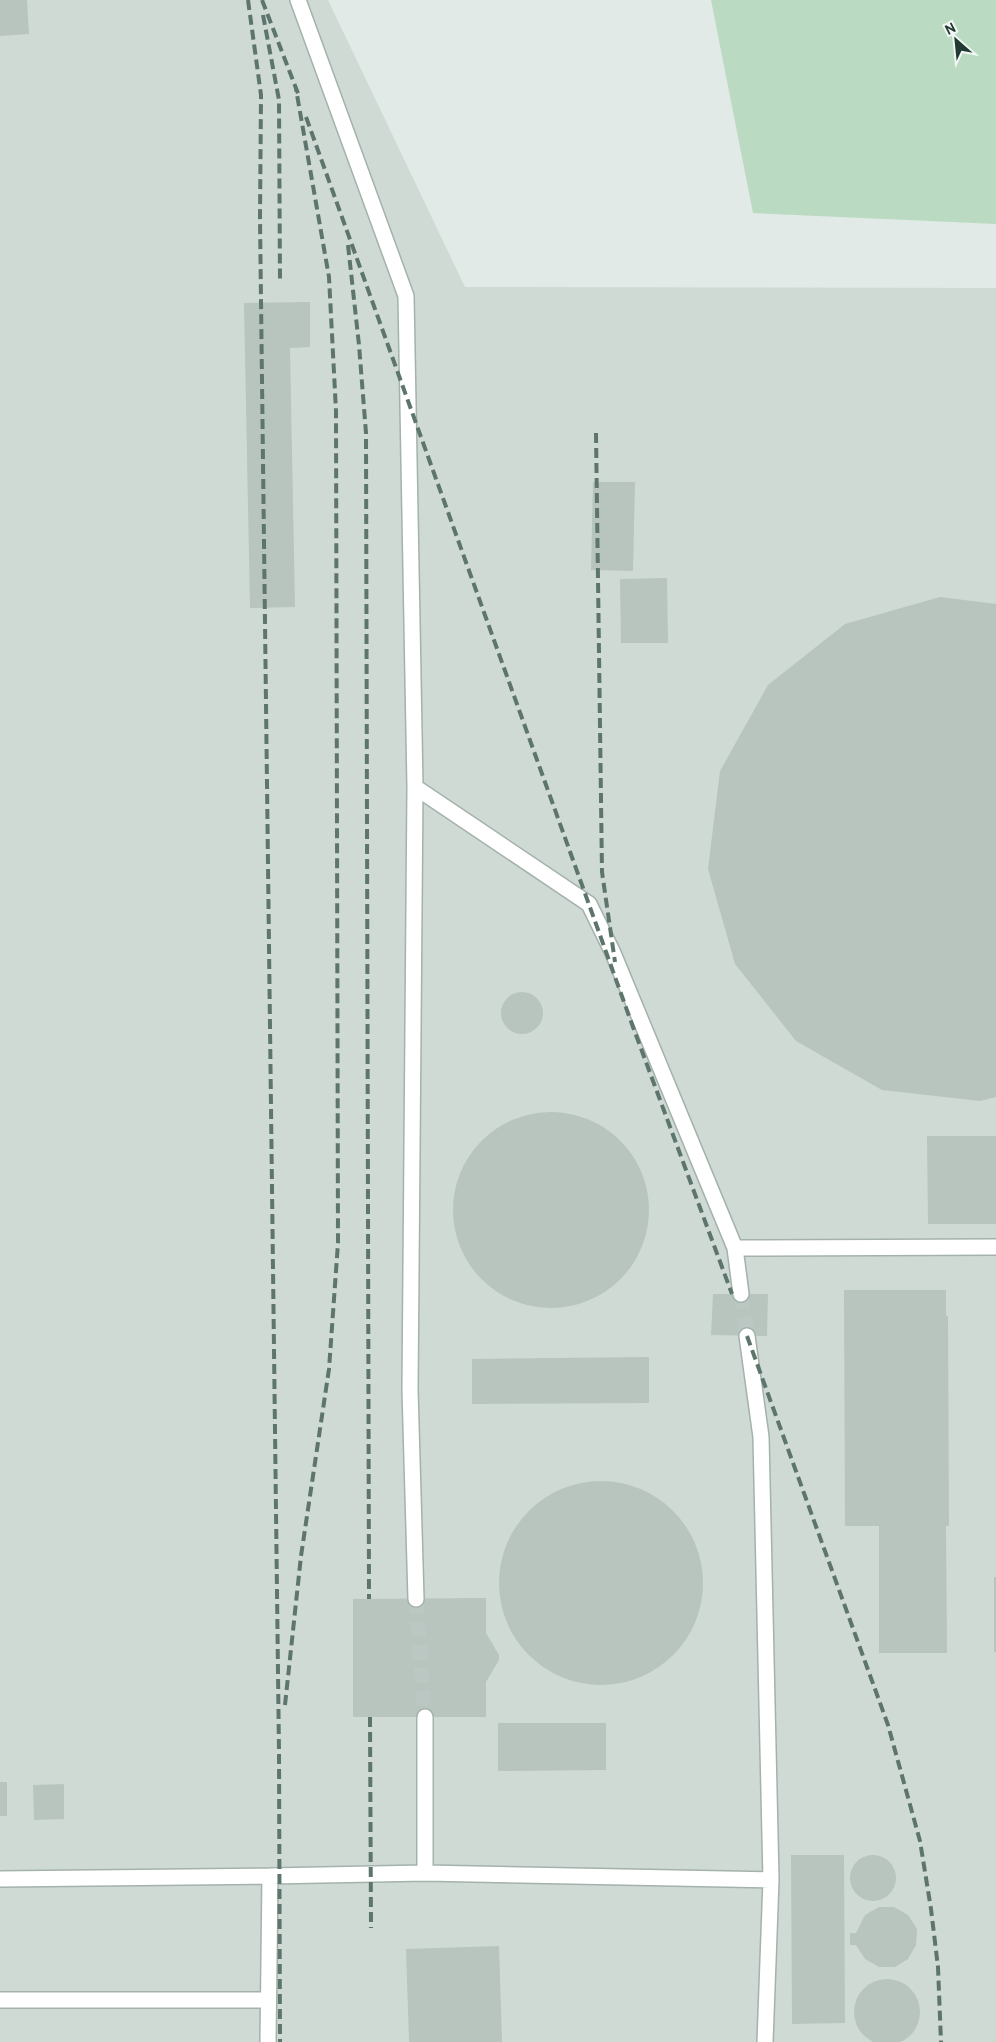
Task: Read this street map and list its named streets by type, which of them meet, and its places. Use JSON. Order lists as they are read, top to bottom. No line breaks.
{"north":"top left"}
